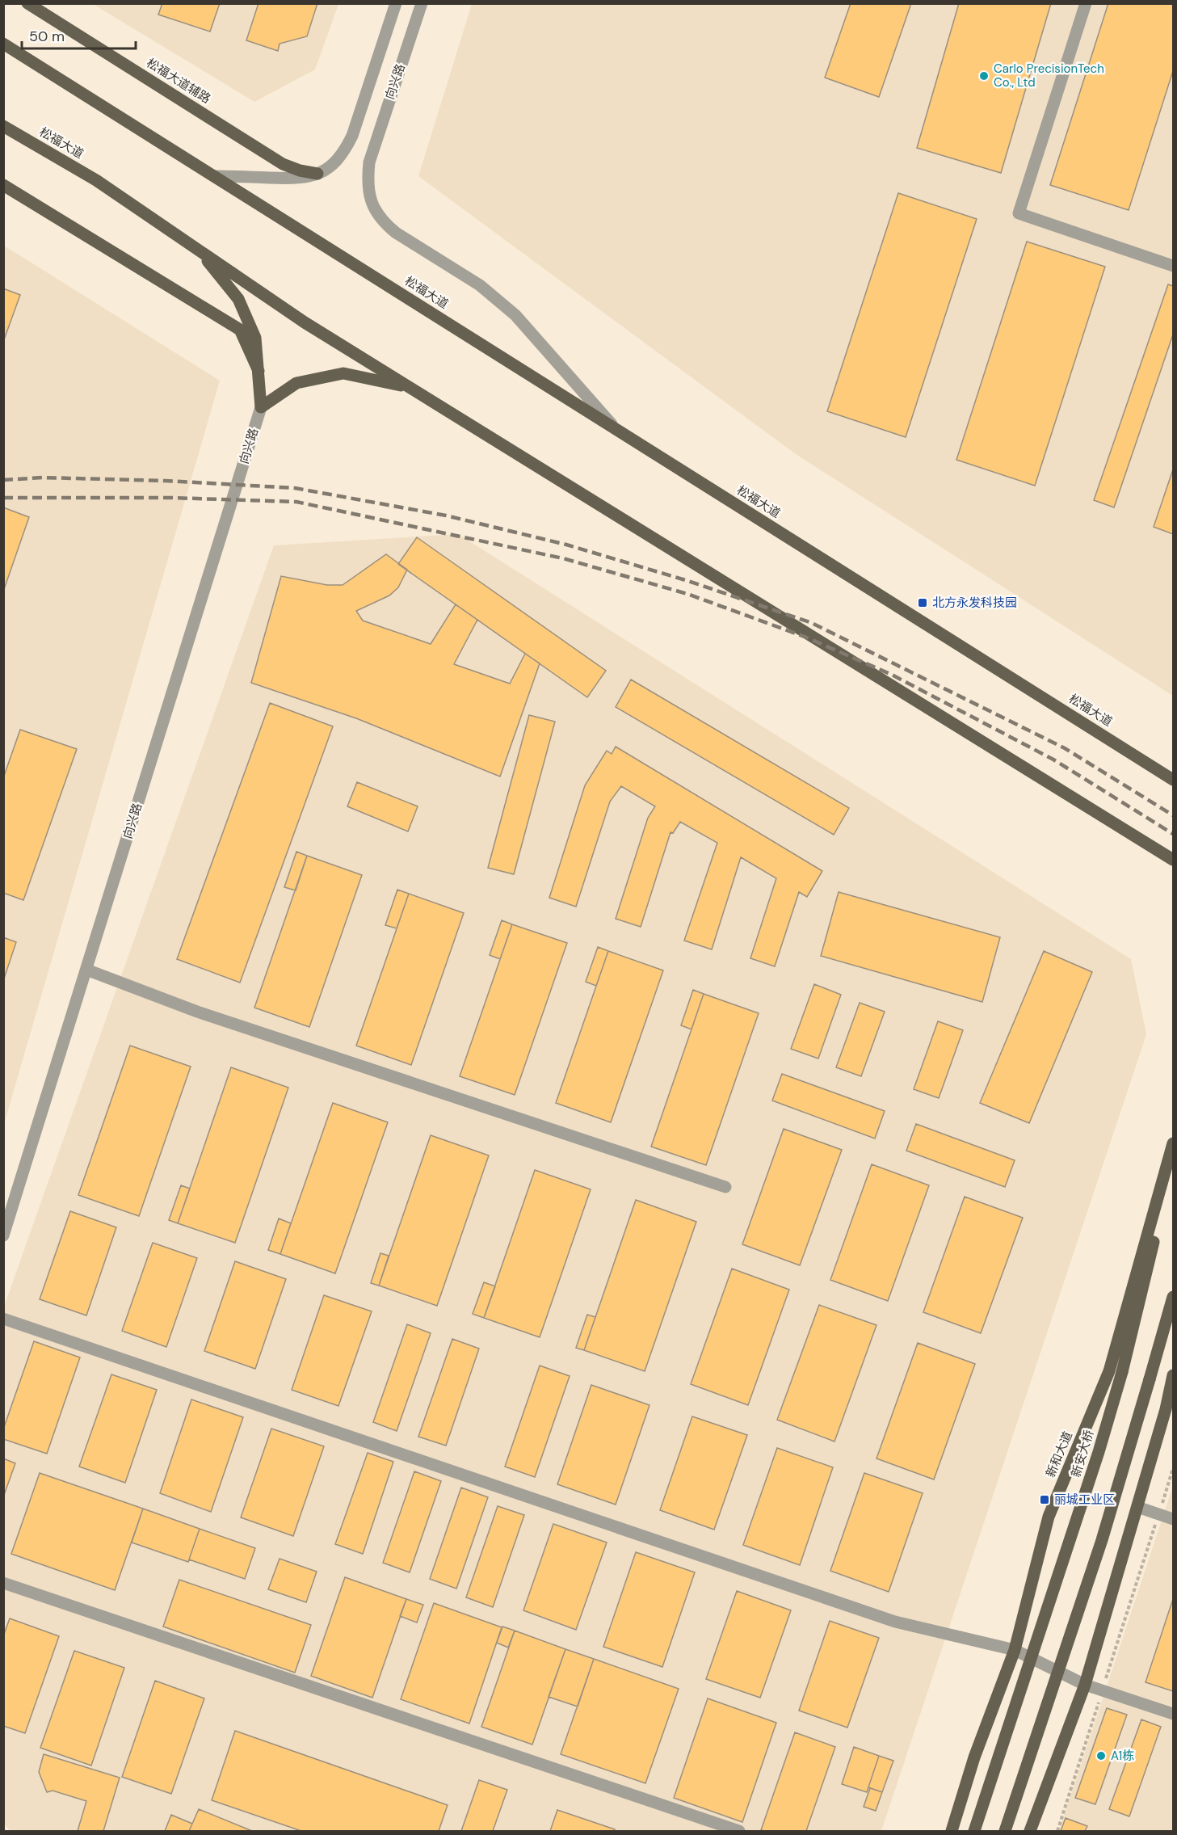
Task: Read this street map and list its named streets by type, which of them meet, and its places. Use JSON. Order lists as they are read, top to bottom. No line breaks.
{"streets":{"main road":["松福大道辅路","松福大道","新安大桥","新和大道"],"street":["向兴路"]},"crossings":[["松福大道辅路","向兴路"],["向兴路","松福大道"]],"places":{"other":["Carlo PrecisionTech Co., Ltd","A1栋"],"transit":["北方永发科技园","丽城工业区"]},"scale_bar":"50 m"}
